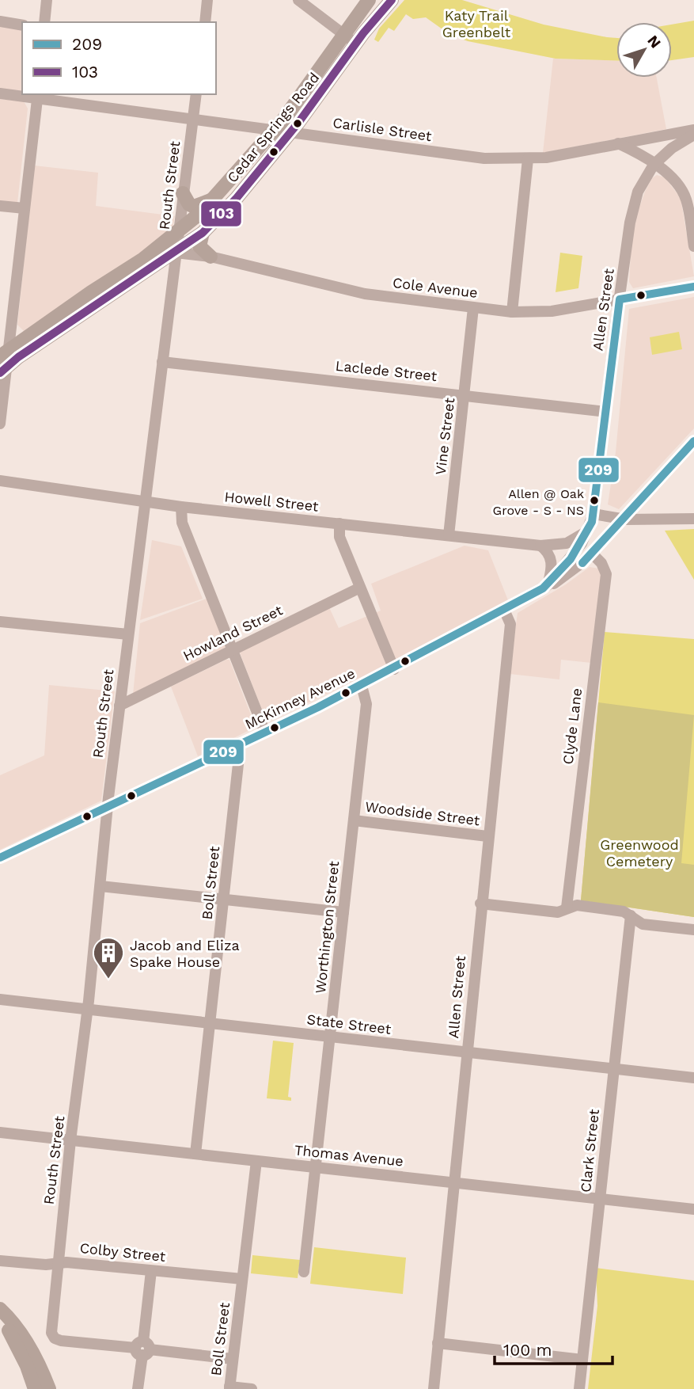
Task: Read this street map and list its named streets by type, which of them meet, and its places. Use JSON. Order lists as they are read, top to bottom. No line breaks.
{"streets":{"main road":["Cedar Springs Road"],"street":["Carlisle Street","Routh Street","Cole Avenue","Allen Street","Laclede Street","Vine Street","Howell Street","Howland Street","McKinney Avenue","Clyde Lane","Woodside Street","Boll Street","Worthington Street","State Street","Clark Street","Thomas Avenue","Colby Street"]},"crossings":[["Cedar Springs Road","Carlisle Street"],["Cedar Springs Road","Routh Street"],["Cedar Springs Road","Cole Avenue"],["Carlisle Street","Routh Street"],["Routh Street","Cole Avenue"],["Routh Street","Laclede Street"],["Routh Street","Howell Street"],["Routh Street","Howland Street"],["Routh Street","McKinney Avenue"],["Routh Street","State Street"],["Routh Street","Thomas Avenue"],["Routh Street","Colby Street"],["Cole Avenue","Allen Street"],["Cole Avenue","Vine Street"],["Allen Street","Laclede Street"],["Allen Street","McKinney Avenue"],["Allen Street","Woodside Street"],["Allen Street","State Street"],["Allen Street","Thomas Avenue"],["Laclede Street","Vine Street"],["Vine Street","Howell Street"],["Howell Street","McKinney Avenue"],["McKinney Avenue","Clyde Lane"],["McKinney Avenue","Boll Street"],["McKinney Avenue","Worthington Street"],["Woodside Street","Worthington Street"],["Boll Street","State Street"],["Boll Street","Thomas Avenue"],["Boll Street","Colby Street"],["Worthington Street","State Street"],["Worthington Street","Thomas Avenue"],["State Street","Clark Street"],["Clark Street","Thomas Avenue"]],"parks":["Katy Trail Greenbelt","Greenwood Cemetery"],"places":{"other":["Allen @ Oak Grove - S - NS"],"building":["Jacob and Eliza Spake House"]},"lines":["transit line 103","transit line 209"],"legend":["209","103"],"scale_bar":"100 m","north":"top right"}
